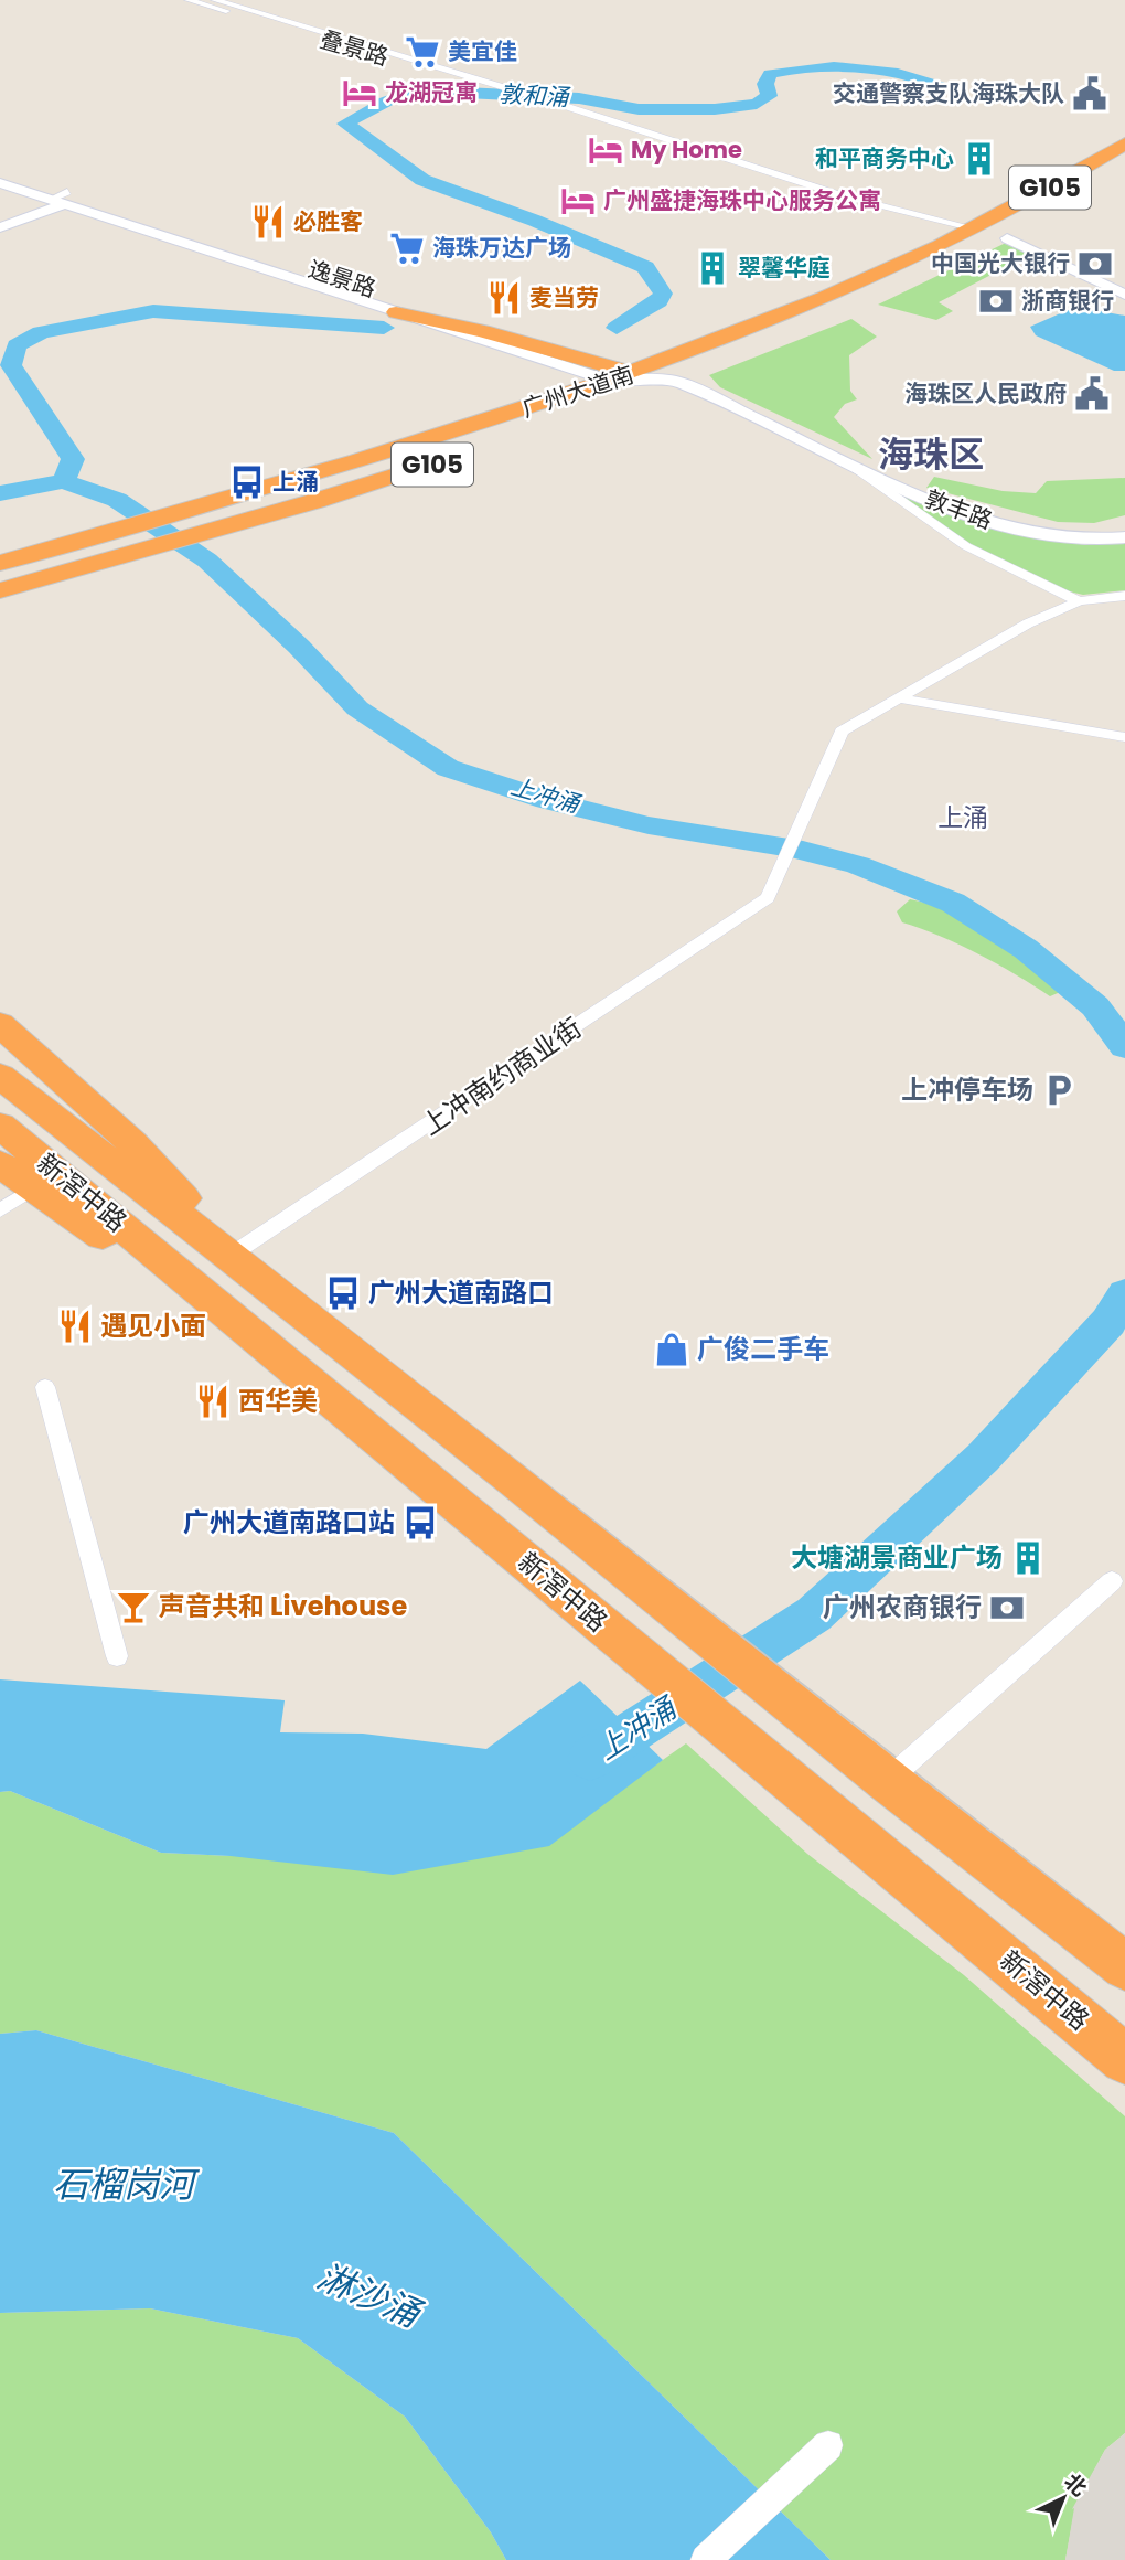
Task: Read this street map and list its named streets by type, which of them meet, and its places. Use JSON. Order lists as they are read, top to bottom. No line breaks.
{"streets":{"highway":["G105","广州大道南","新滘中路"],"main road":["逸景路","敦丰路"],"street":["叠景路","上冲南约商业街"]},"crossings":[["叠景路","广州大道南"],["逸景路","广州大道南"],["广州大道南","敦丰路"]],"districts":["海珠区","上涌"],"water":["敦和涌","上冲涌","石榴岗河","淋沙涌"],"places":{"supermarket":["美宜佳","海珠万达广场"],"hotel":["龙湖冠寓","My Home","广州盛捷海珠中心服务公寓"],"public building":["交通警察支队海珠大队","海珠区人民政府"],"building":["和平商务中心","翠馨华庭","大塘湖景商业广场"],"restaurant":["必胜客","麦当劳","遇见小面","西华美"],"bank":["中国光大银行","浙商银行","广州农商银行"],"bus stop":["上涌","广州大道南路口","广州大道南路口站"],"parking":["上冲停车场"],"shop":["广俊二手车"],"bar":["声音共和 Livehouse"]},"north":"top right"}
